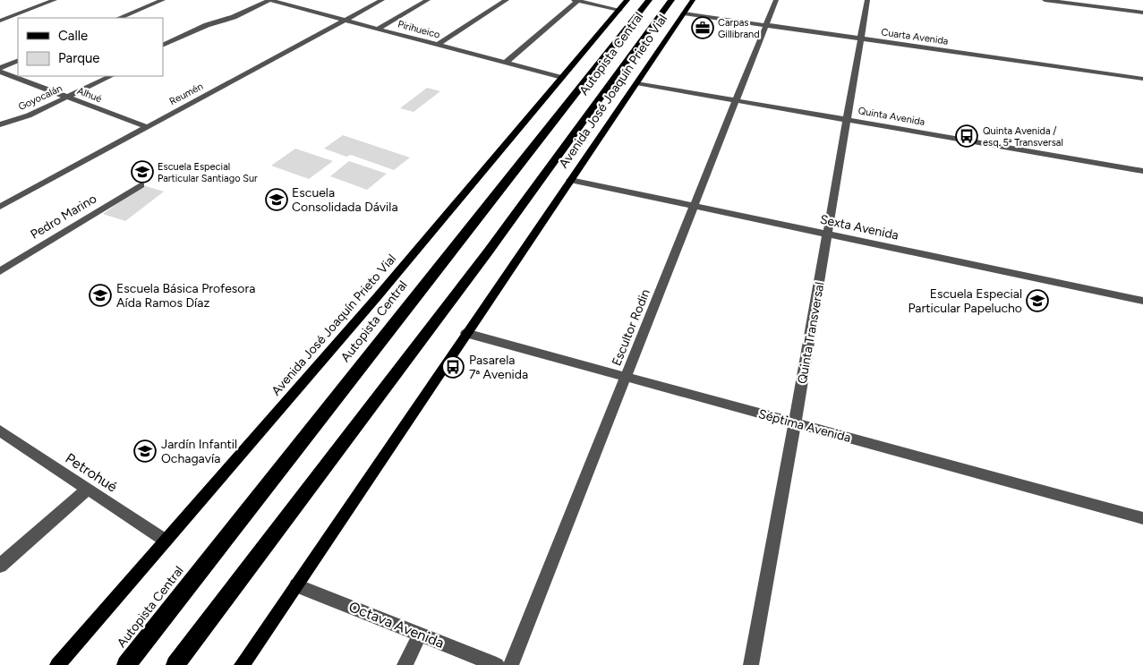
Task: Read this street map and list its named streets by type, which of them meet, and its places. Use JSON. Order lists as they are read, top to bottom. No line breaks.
{"streets":{"highway":["Autopista Central"],"main road":["Avenida José Joaquín Prieto Vial"],"street":["Pirihueico","Cuarta Avenida","Reumén","Alhué","Goyocalán","Quinta Avenida","Pedro Marino","Sexta Avenida","Escultor Rodin","Quinta Transversal","Séptima Avenida","Petrohué","Octava Avenida"]},"crossings":[["Pirihueico","Avenida José Joaquín Prieto Vial"],["Pirihueico","Reumén"],["Cuarta Avenida","Avenida José Joaquín Prieto Vial"],["Cuarta Avenida","Escultor Rodin"],["Cuarta Avenida","Quinta Transversal"],["Avenida José Joaquín Prieto Vial","Quinta Avenida"],["Avenida José Joaquín Prieto Vial","Sexta Avenida"],["Avenida José Joaquín Prieto Vial","Séptima Avenida"],["Avenida José Joaquín Prieto Vial","Petrohué"],["Avenida José Joaquín Prieto Vial","Octava Avenida"],["Reumén","Alhué"],["Alhué","Goyocalán"],["Quinta Avenida","Escultor Rodin"],["Quinta Avenida","Quinta Transversal"],["Sexta Avenida","Escultor Rodin"],["Sexta Avenida","Quinta Transversal"],["Escultor Rodin","Séptima Avenida"],["Quinta Transversal","Séptima Avenida"]],"places":{"office":["Carpas Gillibrand"],"bus stop":["Quinta Avenida / esq. 5ª Transversal","Pasarela 7ª Avenida"],"school or university":["Escuela Especial Particular Santiago Sur","Escuela Consolidada Dávila","Escuela Básica Profesora Aída Ramos Díaz","Escuela Especial Particular Papelucho","Jardín Infantil Ochagavía"]},"legend":["Calle","Parque"]}
